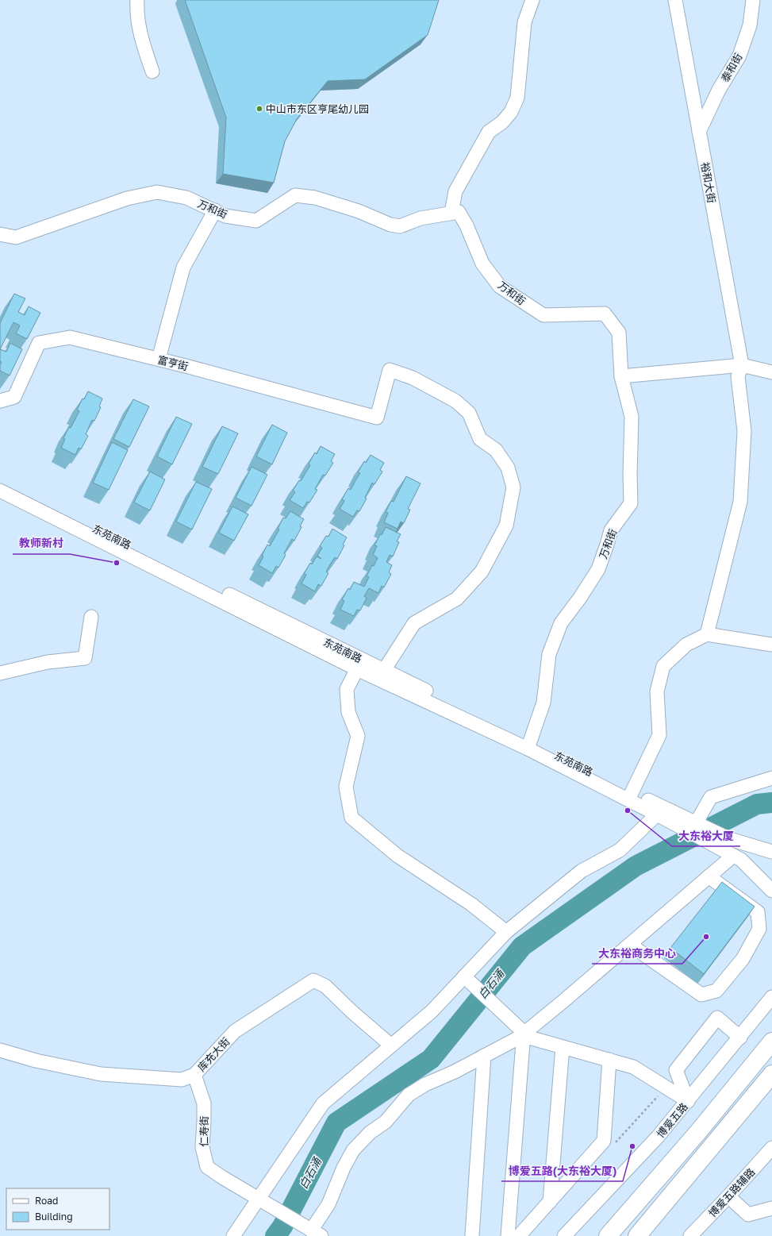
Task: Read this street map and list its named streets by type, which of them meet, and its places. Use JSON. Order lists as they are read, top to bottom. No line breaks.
{"streets":{"street":["泰和街","裕和大街","万和街","富亨街","东苑南路","库充大街","博爱五路","仁寿街","博爱五路辅路"]},"crossings":[["泰和街","裕和大街"],["万和街","东苑南路"],["富亨街","东苑南路"],["库充大街","仁寿街"]],"water":["白石涌"],"places":["中山市东区亨尾幼儿园","教师新村","大东裕大厦","大东裕商务中心","博爱五路(大东裕大厦)"],"legend":["Road","Building"]}
